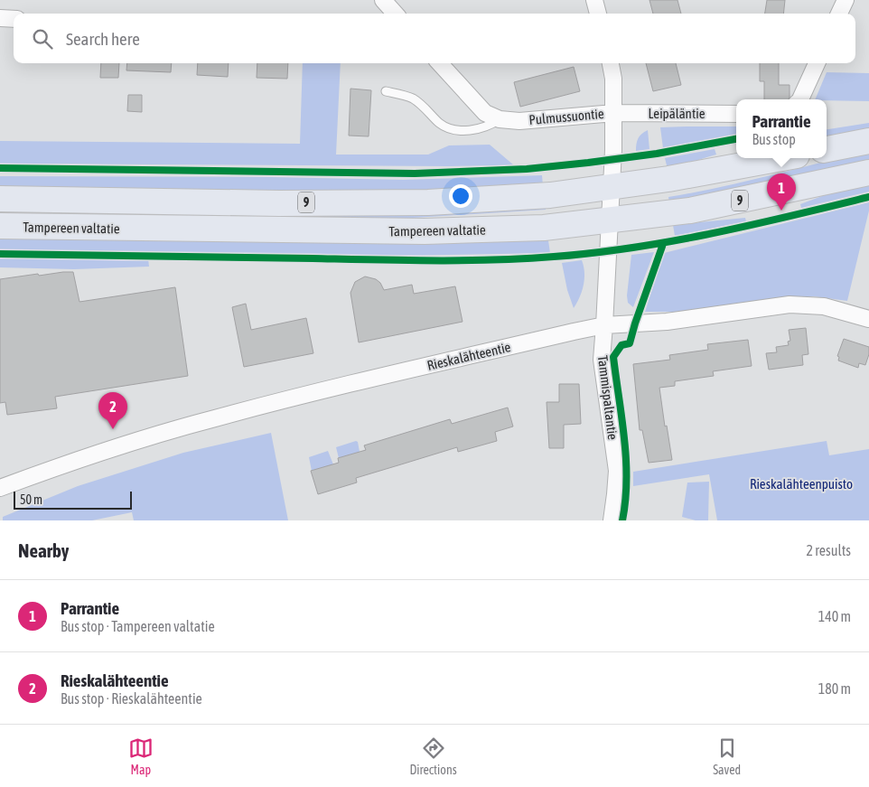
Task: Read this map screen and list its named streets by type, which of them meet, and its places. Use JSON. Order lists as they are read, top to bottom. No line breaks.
{"streets":{"highway":["9","Tampereen valtatie"],"street":["Leipäläntie","Pulmussuontie","Rieskalähteentie","Tammispaltantie"]},"crossings":[["Leipäläntie","Pulmussuontie"],["Pulmussuontie","Tampereen valtatie"],["Pulmussuontie","Tammispaltantie"],["Tampereen valtatie","Tammispaltantie"],["Rieskalähteentie","Tammispaltantie"]],"parks":["Rieskalähteenpuisto"],"scale_bar":"50 m","page":{"search":"Search here","popup":["Parrantie","Bus stop"],"pins":["1","2"],"scale":"50 m","heading":["Nearby","2 results"],"list":[{"mark":"1","name":"Parrantie","note":"Bus stop · Tampereen valtatie","value":"140 m"},{"mark":"2","name":"Rieskalähteentie","note":"Bus stop · Rieskalähteentie","value":"180 m"}],"nav":["Map","Directions","Saved"]}}
